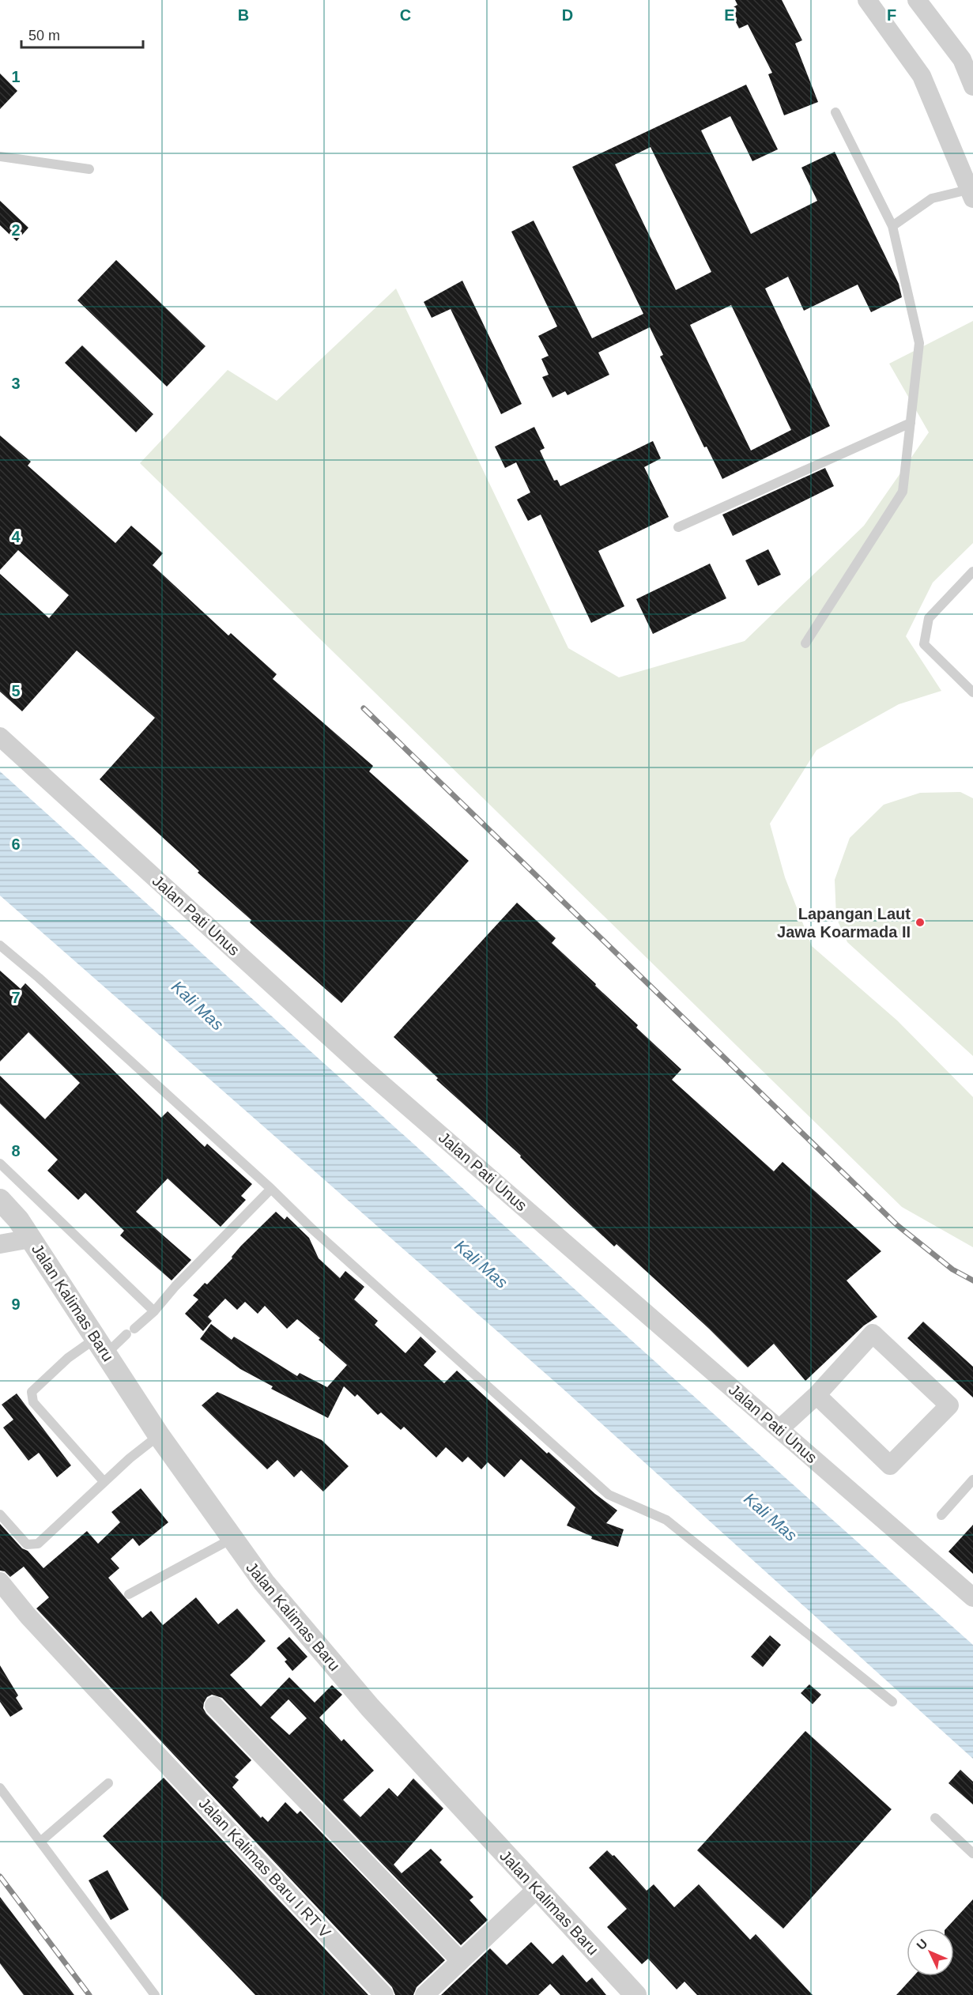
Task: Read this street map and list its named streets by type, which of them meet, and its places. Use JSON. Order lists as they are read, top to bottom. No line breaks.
{"streets":{"street":["Jalan Pati Unus","Jalan Kalimas Baru","Jalan Kalimas Baru I RT V"]},"water":["Kali Mas"],"places":["Lapangan Laut Jawa Koarmada II"],"scale_bar":"50 m","north":"top left","grid":{"columns":["B","C","D","E","F"],"rows":["1","2","3","4","5","6","7","8","9"]}}
